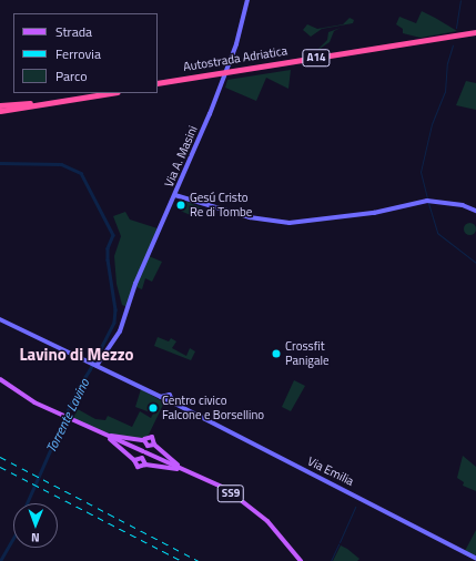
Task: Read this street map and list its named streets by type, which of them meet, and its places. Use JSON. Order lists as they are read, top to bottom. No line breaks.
{"streets":{"highway":["A14","Autostrada Adriatica"],"main road":["SS9"],"street":["Via A. Masini","Via Emilia"]},"crossings":[["Via A. Masini","Via Emilia"]],"districts":["Lavino di Mezzo"],"water":["Torrente Lavino"],"places":["Gesú Cristo Re di Tombe","Crossfit Panigale","Centro civico Falcone e Borsellino"],"legend":["Strada","Ferrovia","Parco"],"north":"bottom"}
